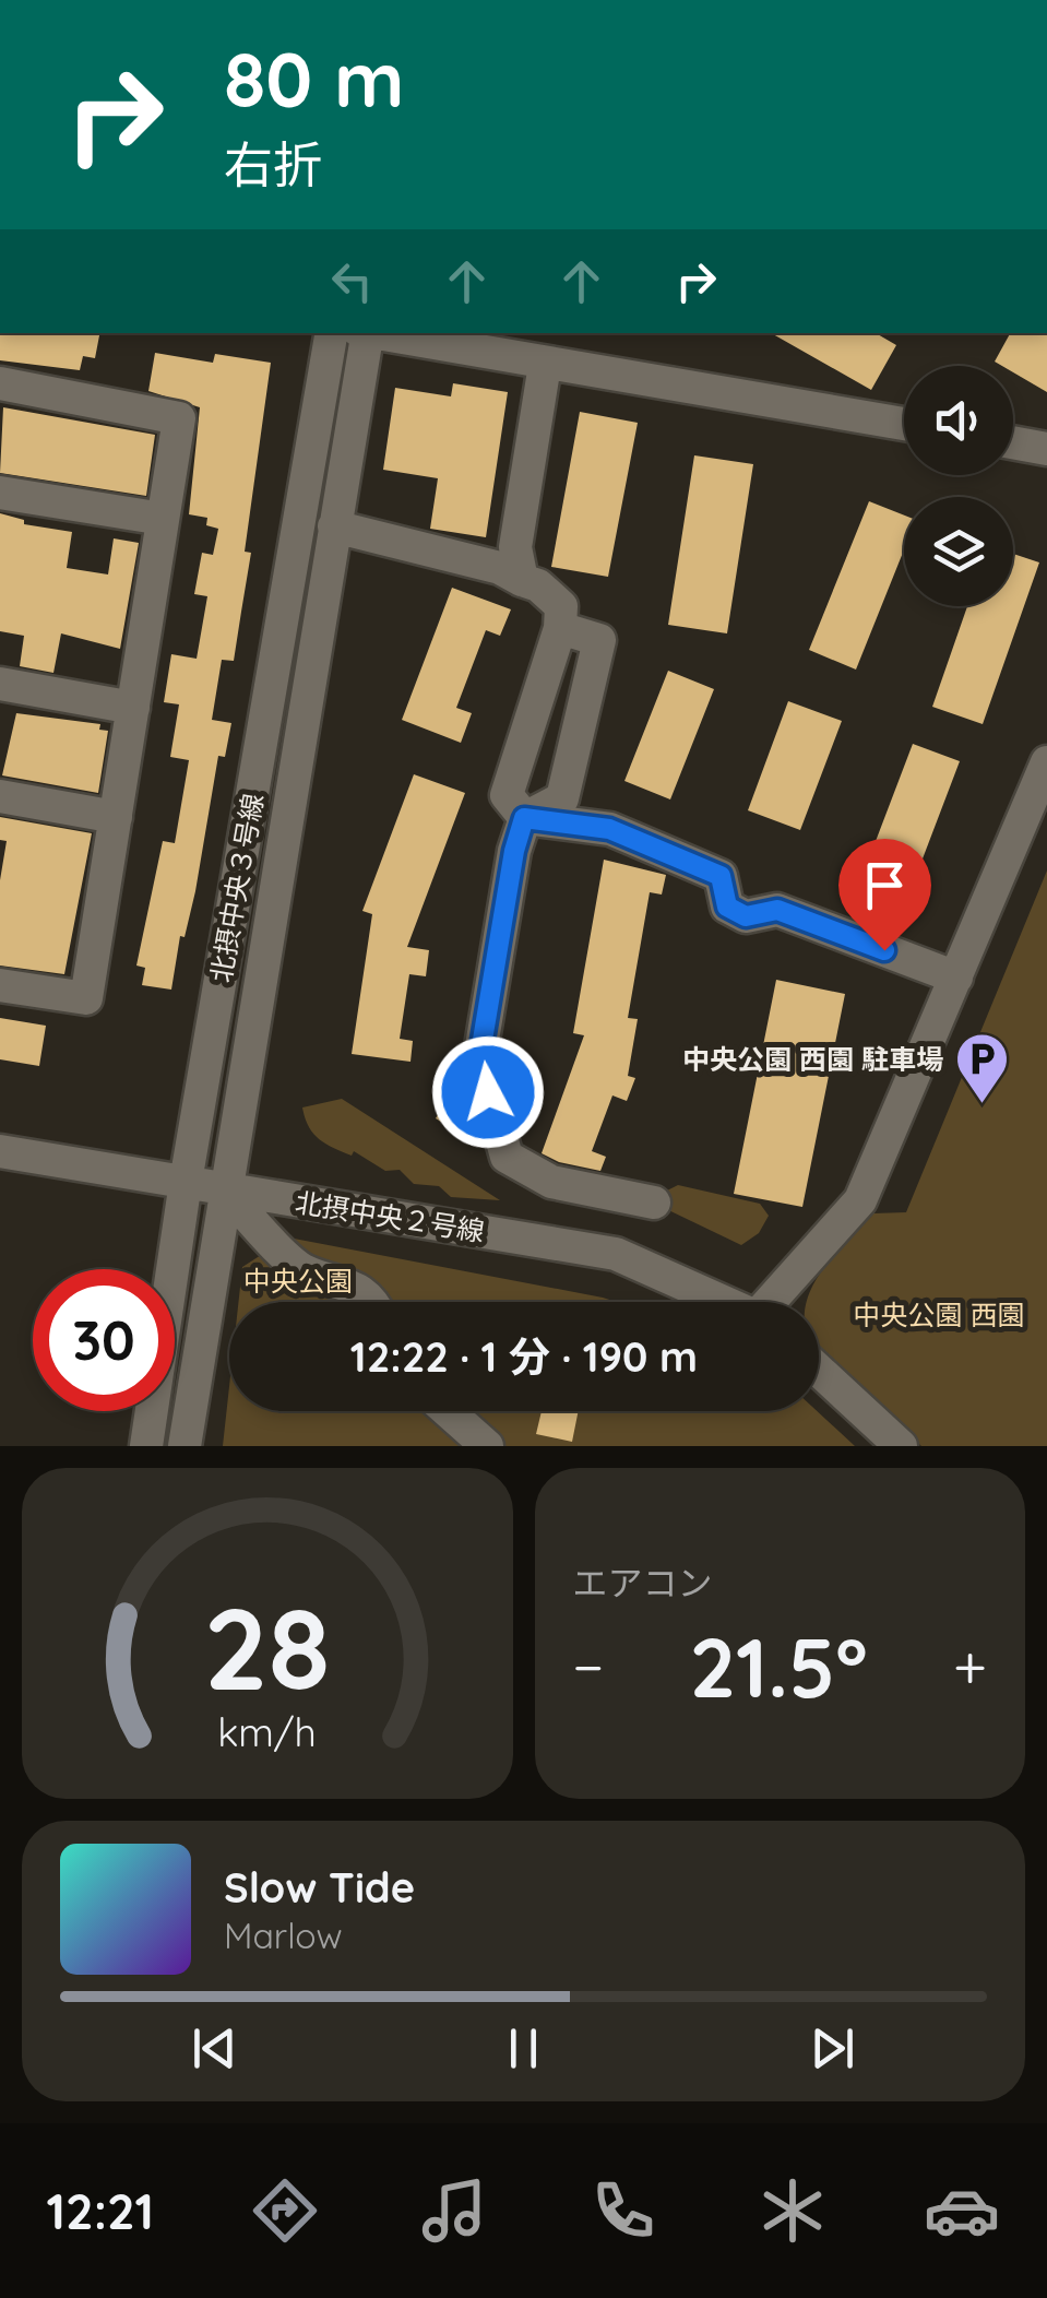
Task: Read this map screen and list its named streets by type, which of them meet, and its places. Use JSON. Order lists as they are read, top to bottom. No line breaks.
{"streets":{"street":["北摂中央３号線","北摂中央２号線"]},"crossings":[["北摂中央３号線","北摂中央２号線"]],"parks":["中央公園","中央公園 西園"],"places":{"parking":["中央公園 西園 駐車場"]},"page":{"turn":["80 m","右折"],"limit":"30","trip":"12:22 · 1 分 · 190 m","tile":"エアコン","heat":["−","21.5°","+"],"song":["Slow Tide","Marlow"],"tabs":"12:21","gauge":["28","km/h"]}}
